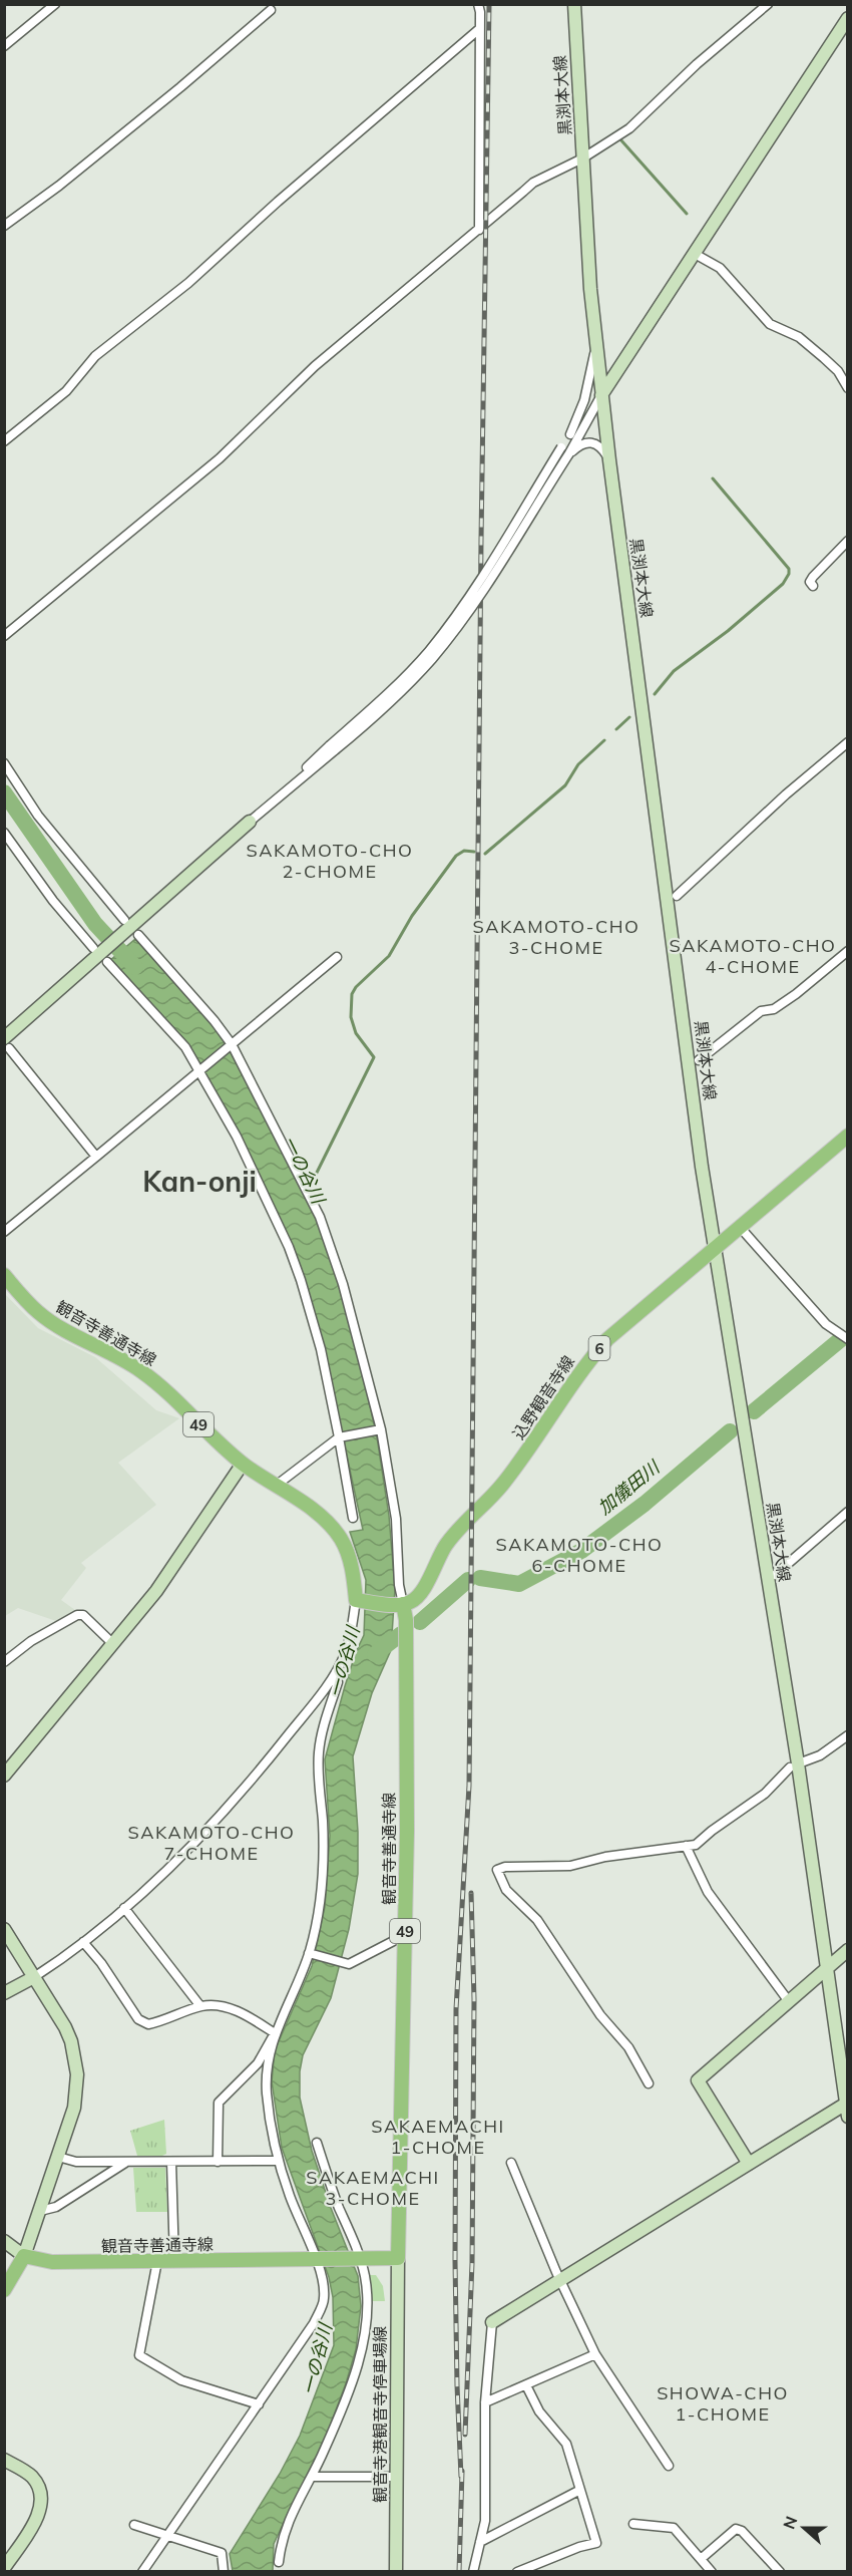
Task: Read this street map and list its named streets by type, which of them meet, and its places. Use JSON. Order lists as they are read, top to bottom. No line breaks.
{"streets":{"main road":["観音寺善通寺線","6","込野観音寺線","49"],"street":["黒渕本大線","観音寺港観音寺停車場線"]},"crossings":[["黒渕本大線","込野観音寺線"],["観音寺善通寺線","込野観音寺線"],["観音寺善通寺線","観音寺港観音寺停車場線"]],"districts":["SAKAMOTO-CHO 2-CHOME","SAKAMOTO-CHO 3-CHOME","SAKAMOTO-CHO 4-CHOME","Kan-onji","SAKAMOTO-CHO 6-CHOME","SAKAMOTO-CHO 7-CHOME","SAKAEMACHI 1-CHOME","SAKAEMACHI 3-CHOME","SHOWA-CHO 1-CHOME"],"water":["一の谷川","加儀田川"],"north":"left"}
